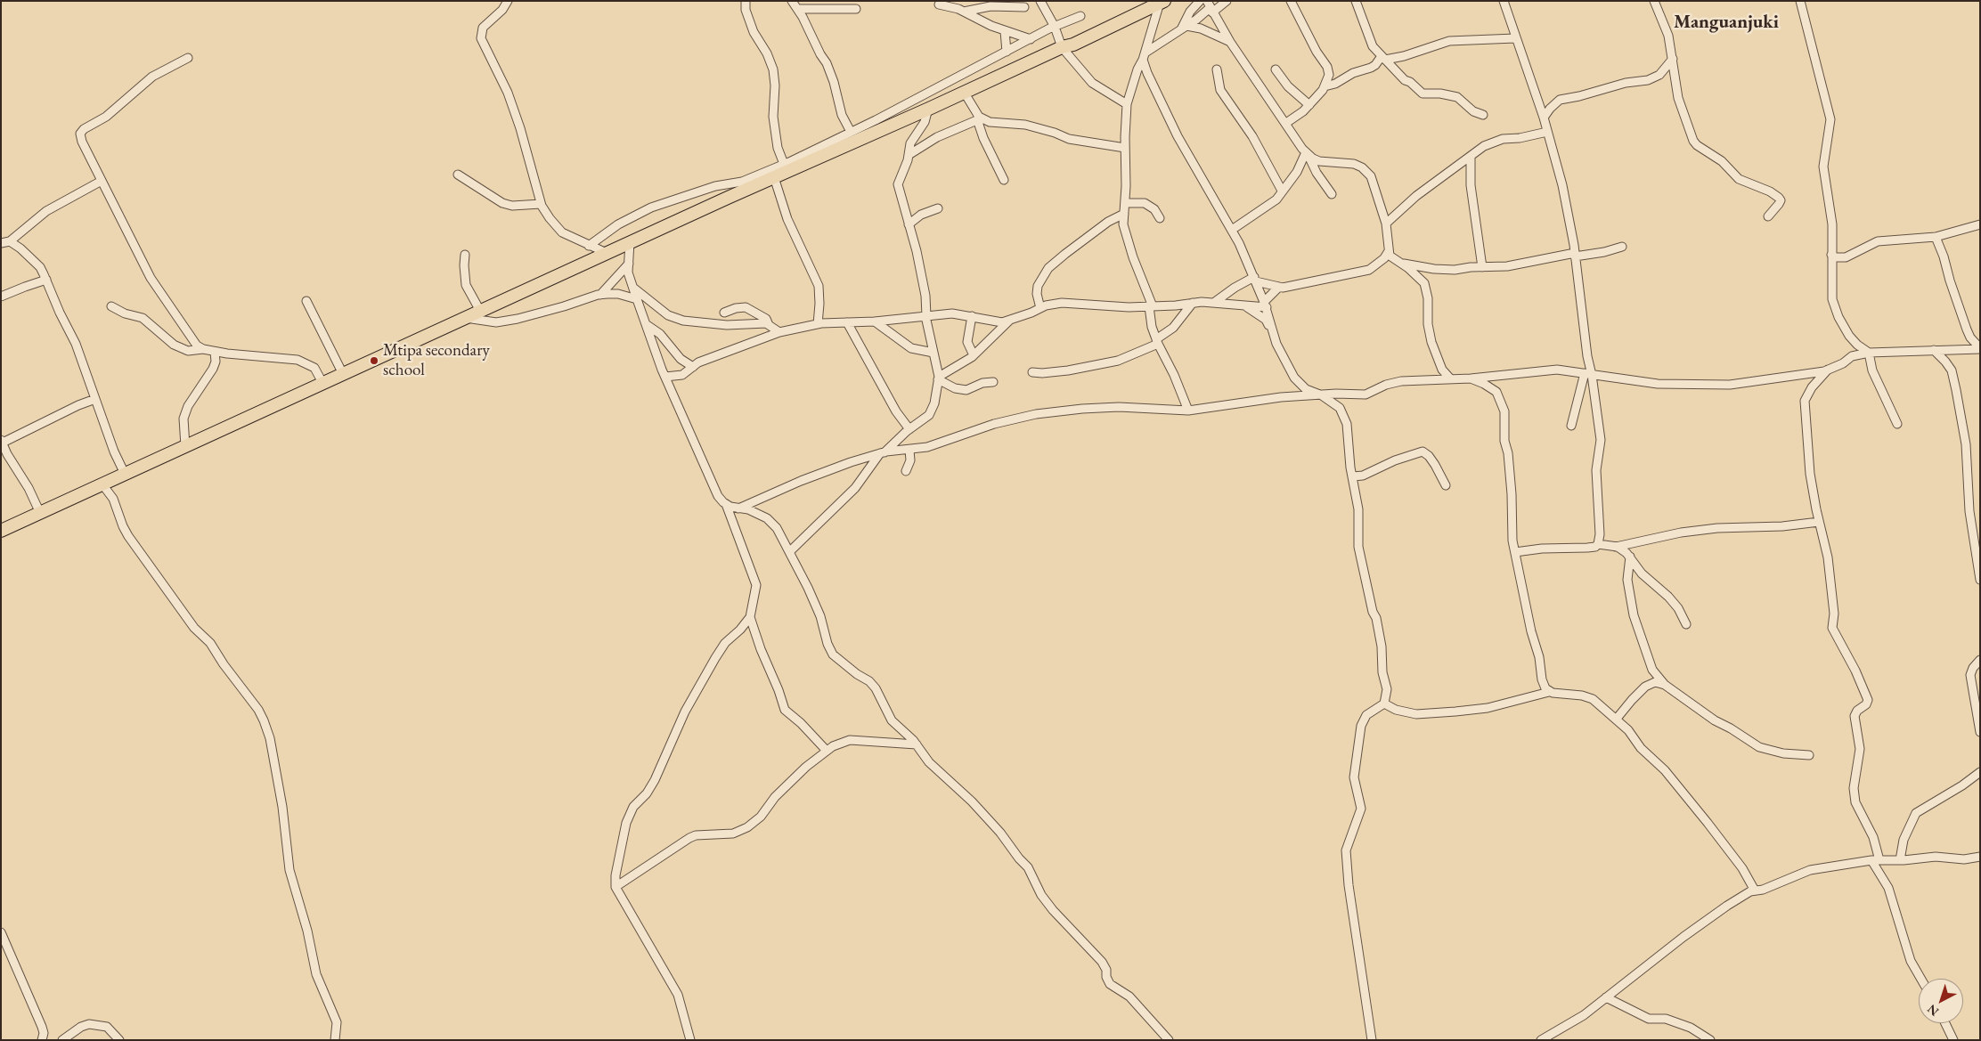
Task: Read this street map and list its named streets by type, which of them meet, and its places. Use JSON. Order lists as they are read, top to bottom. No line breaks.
{"districts":["Manguanjuki"],"places":["Mtipa secondary school"],"north":"bottom left"}
